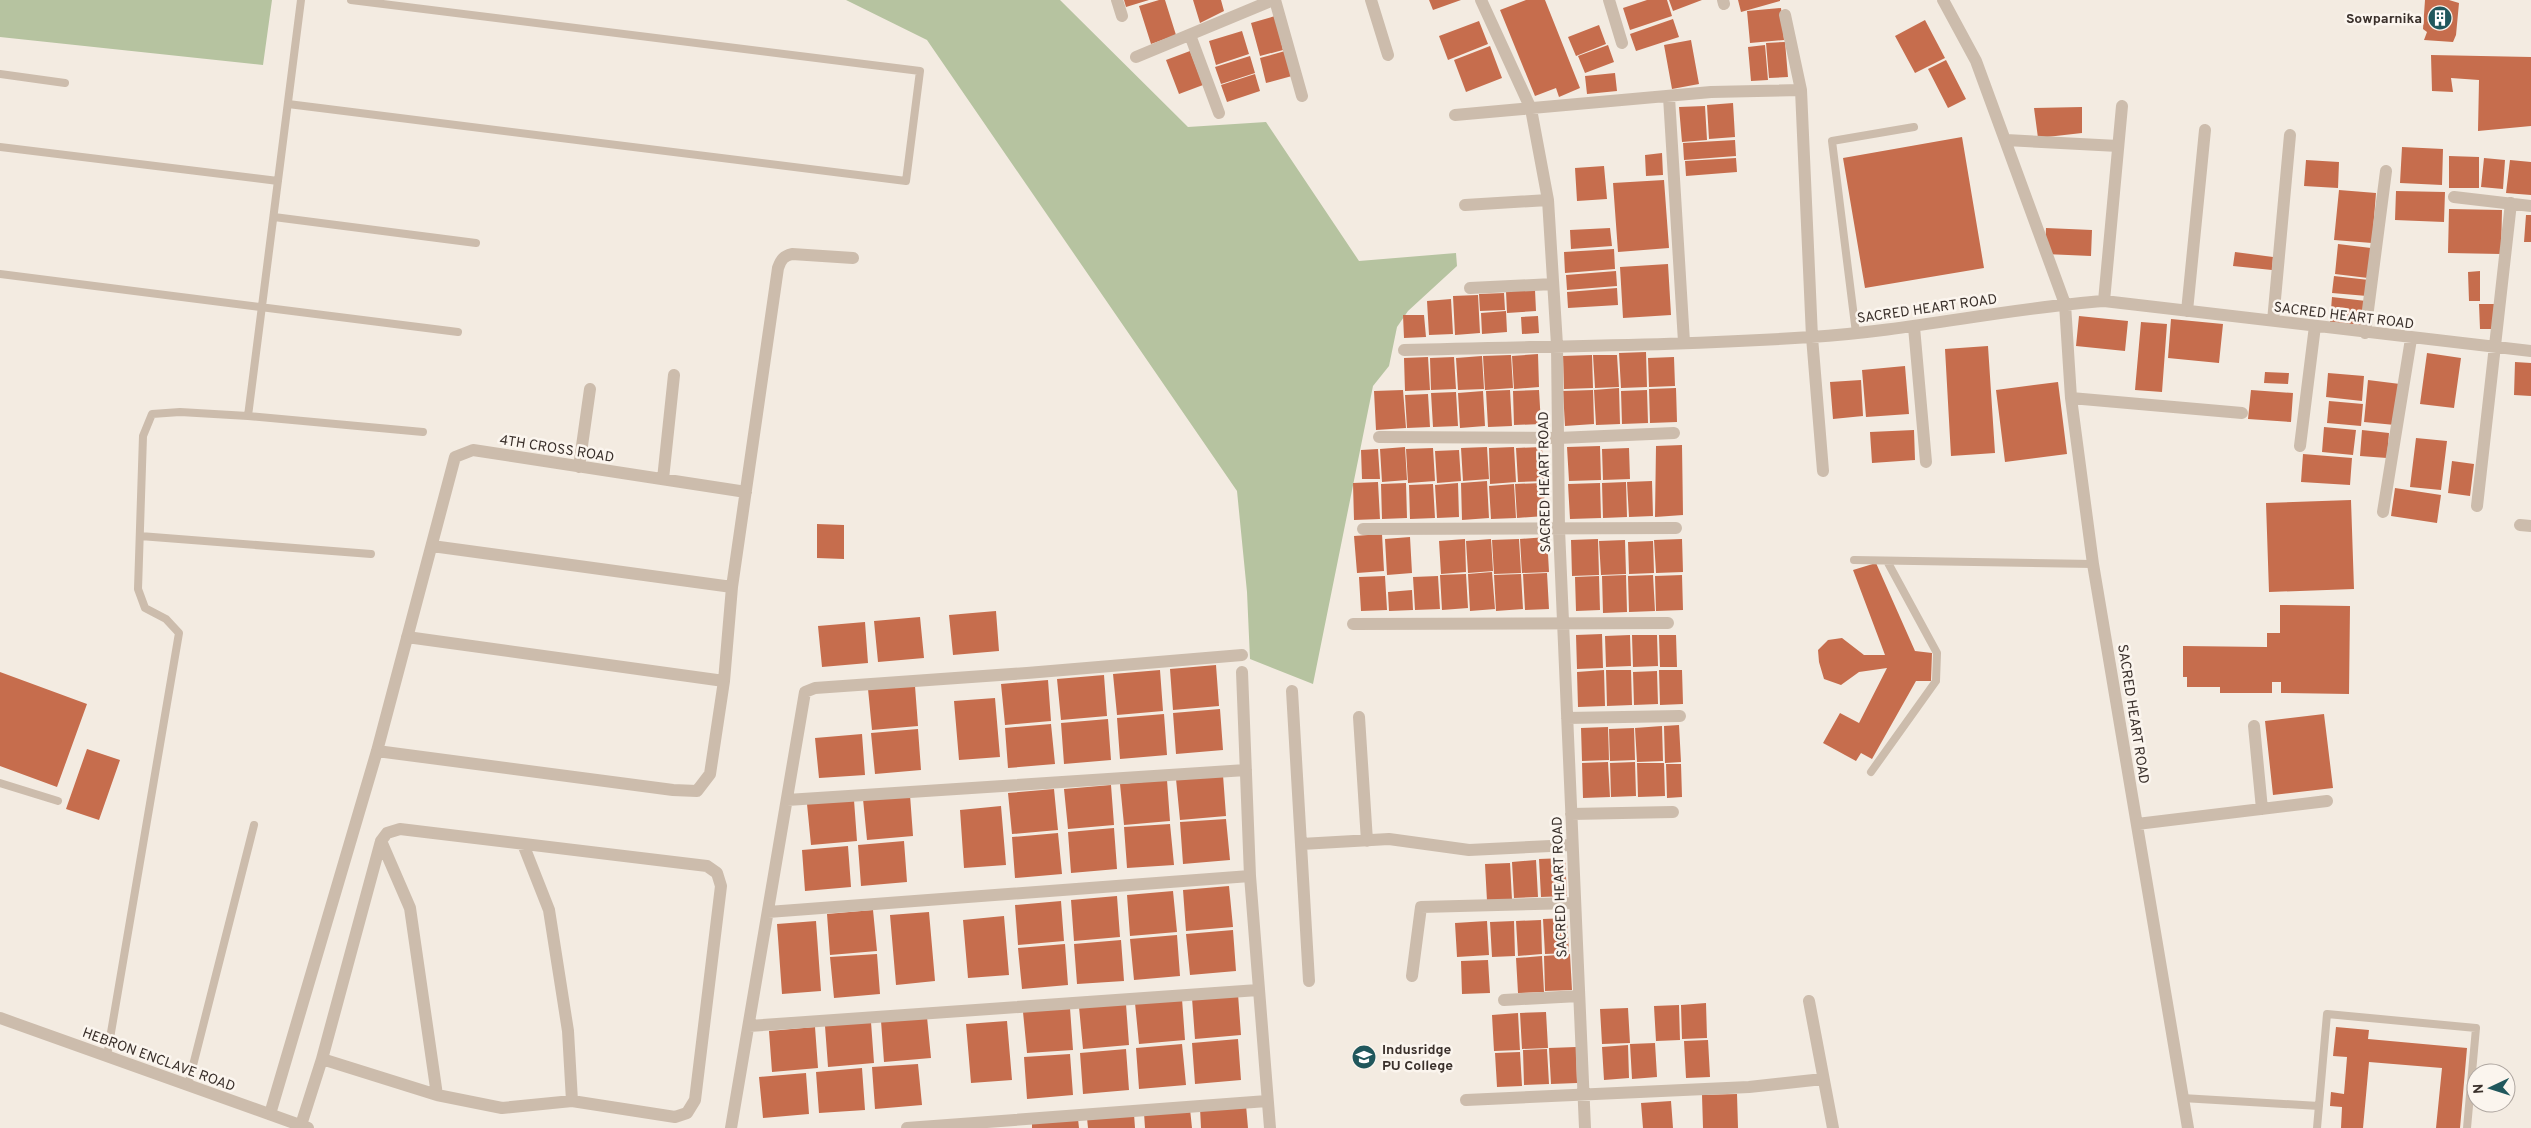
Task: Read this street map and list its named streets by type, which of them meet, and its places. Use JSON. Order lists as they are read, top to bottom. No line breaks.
{"streets":{"street":["SACRED HEART ROAD","4TH CROSS ROAD","HEBRON ENCLAVE ROAD"]},"places":{"building":["Sowparnika"],"school or university":["Indusridge PU College"]},"north":"left"}
